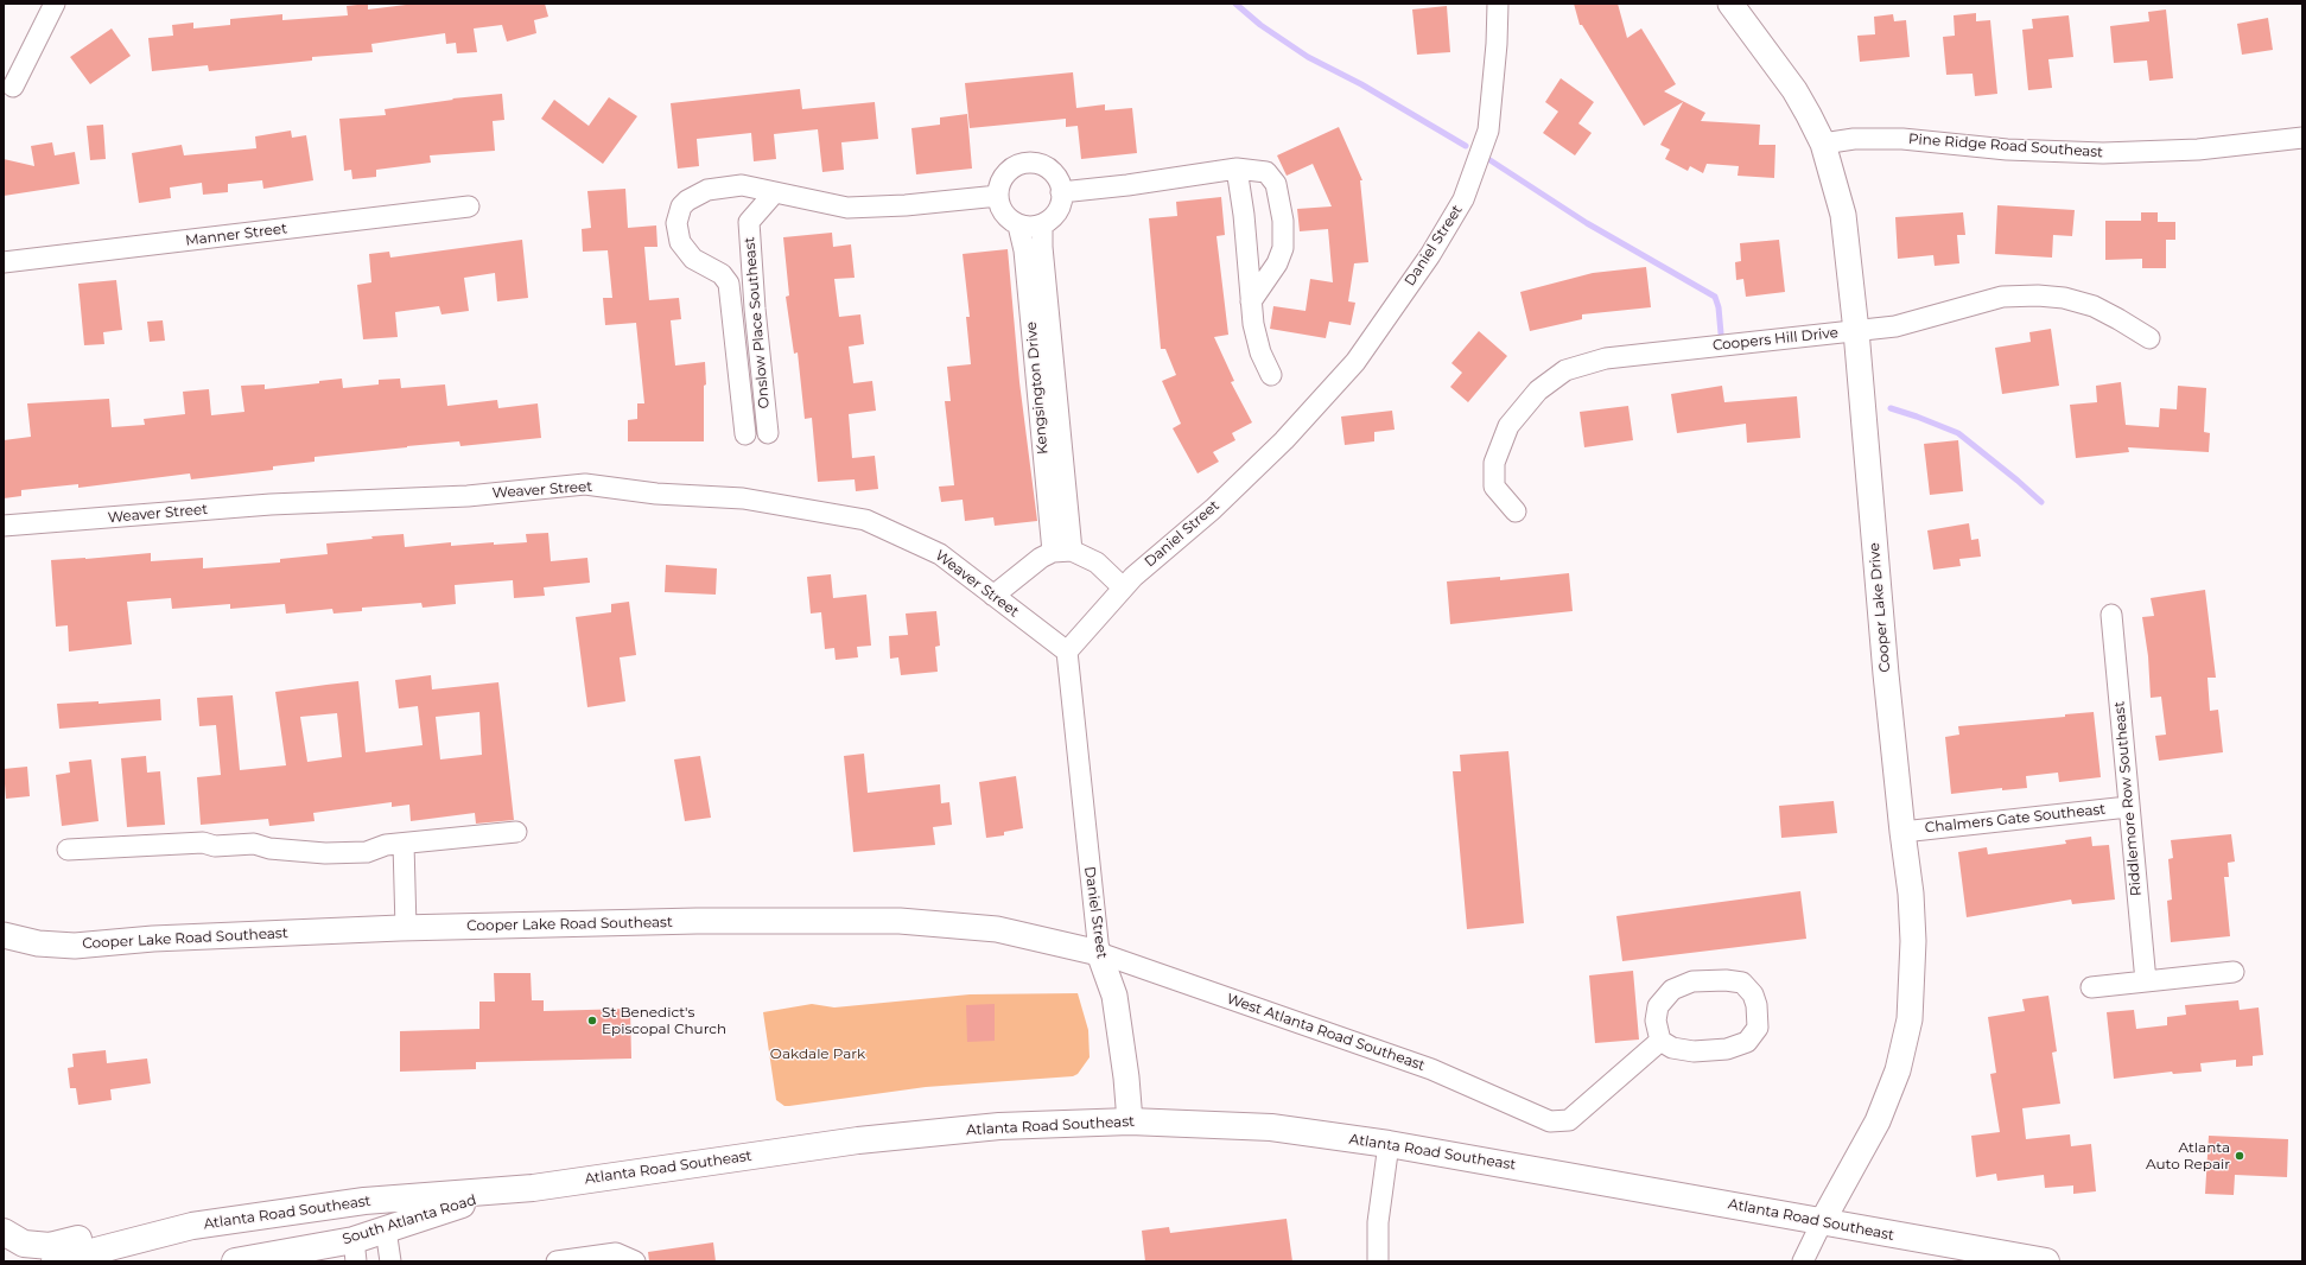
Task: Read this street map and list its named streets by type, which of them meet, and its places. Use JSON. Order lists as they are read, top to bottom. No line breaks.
{"streets":{"main road":["Atlanta Road Southeast","South Atlanta Road"],"street":["Pine Ridge Road Southeast","Manner Street","Daniel Street","Onslow Place Southeast","Coopers Hill Drive","Kengsington Drive","Weaver Street","Cooper Lake Drive","Riddlemore Row Southeast","Chalmers Gate Southeast","Cooper Lake Road Southeast","West Atlanta Road Southeast"]},"crossings":[["Pine Ridge Road Southeast","Cooper Lake Drive"],["Daniel Street","Weaver Street"],["Daniel Street","Cooper Lake Road Southeast"],["Daniel Street","West Atlanta Road Southeast"],["Daniel Street","Atlanta Road Southeast"],["Onslow Place Southeast","Kengsington Drive"],["Coopers Hill Drive","Cooper Lake Drive"],["Cooper Lake Drive","Chalmers Gate Southeast"],["Cooper Lake Drive","Atlanta Road Southeast"],["Riddlemore Row Southeast","Chalmers Gate Southeast"],["Cooper Lake Road Southeast","West Atlanta Road Southeast"],["Atlanta Road Southeast","South Atlanta Road"]],"parks":["Oakdale Park"],"places":["St Benedict's Episcopal Church","Atlanta Auto Repair"]}
